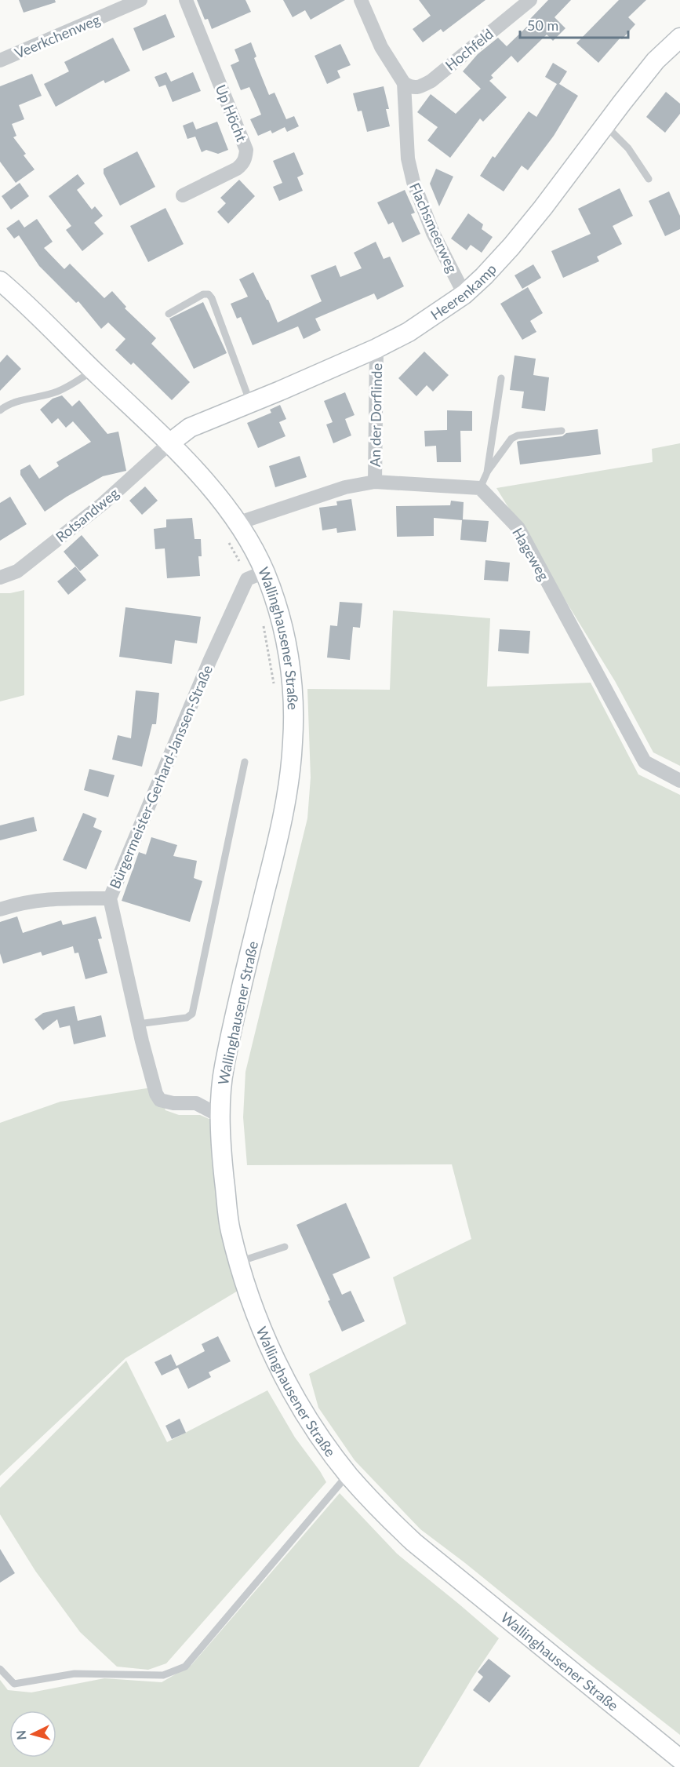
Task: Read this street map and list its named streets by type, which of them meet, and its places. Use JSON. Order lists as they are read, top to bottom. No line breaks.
{"streets":{"street":["Veerkchenweg","Hochfeld","Up Höcht","Flachsmeerweg","Heerenkamp","An der Dorflinde","Rotsandweg","Hageweg","Wallinghausener Straße","Bürgermeister-Gerhard-Janssen-Straße"]},"crossings":[["Hochfeld","Flachsmeerweg"],["Flachsmeerweg","Heerenkamp"],["Heerenkamp","An der Dorflinde"],["Heerenkamp","Rotsandweg"],["Heerenkamp","Wallinghausener Straße"],["Rotsandweg","Wallinghausener Straße"],["Wallinghausener Straße","Bürgermeister-Gerhard-Janssen-Straße"]],"scale_bar":"50 m","north":"left"}
